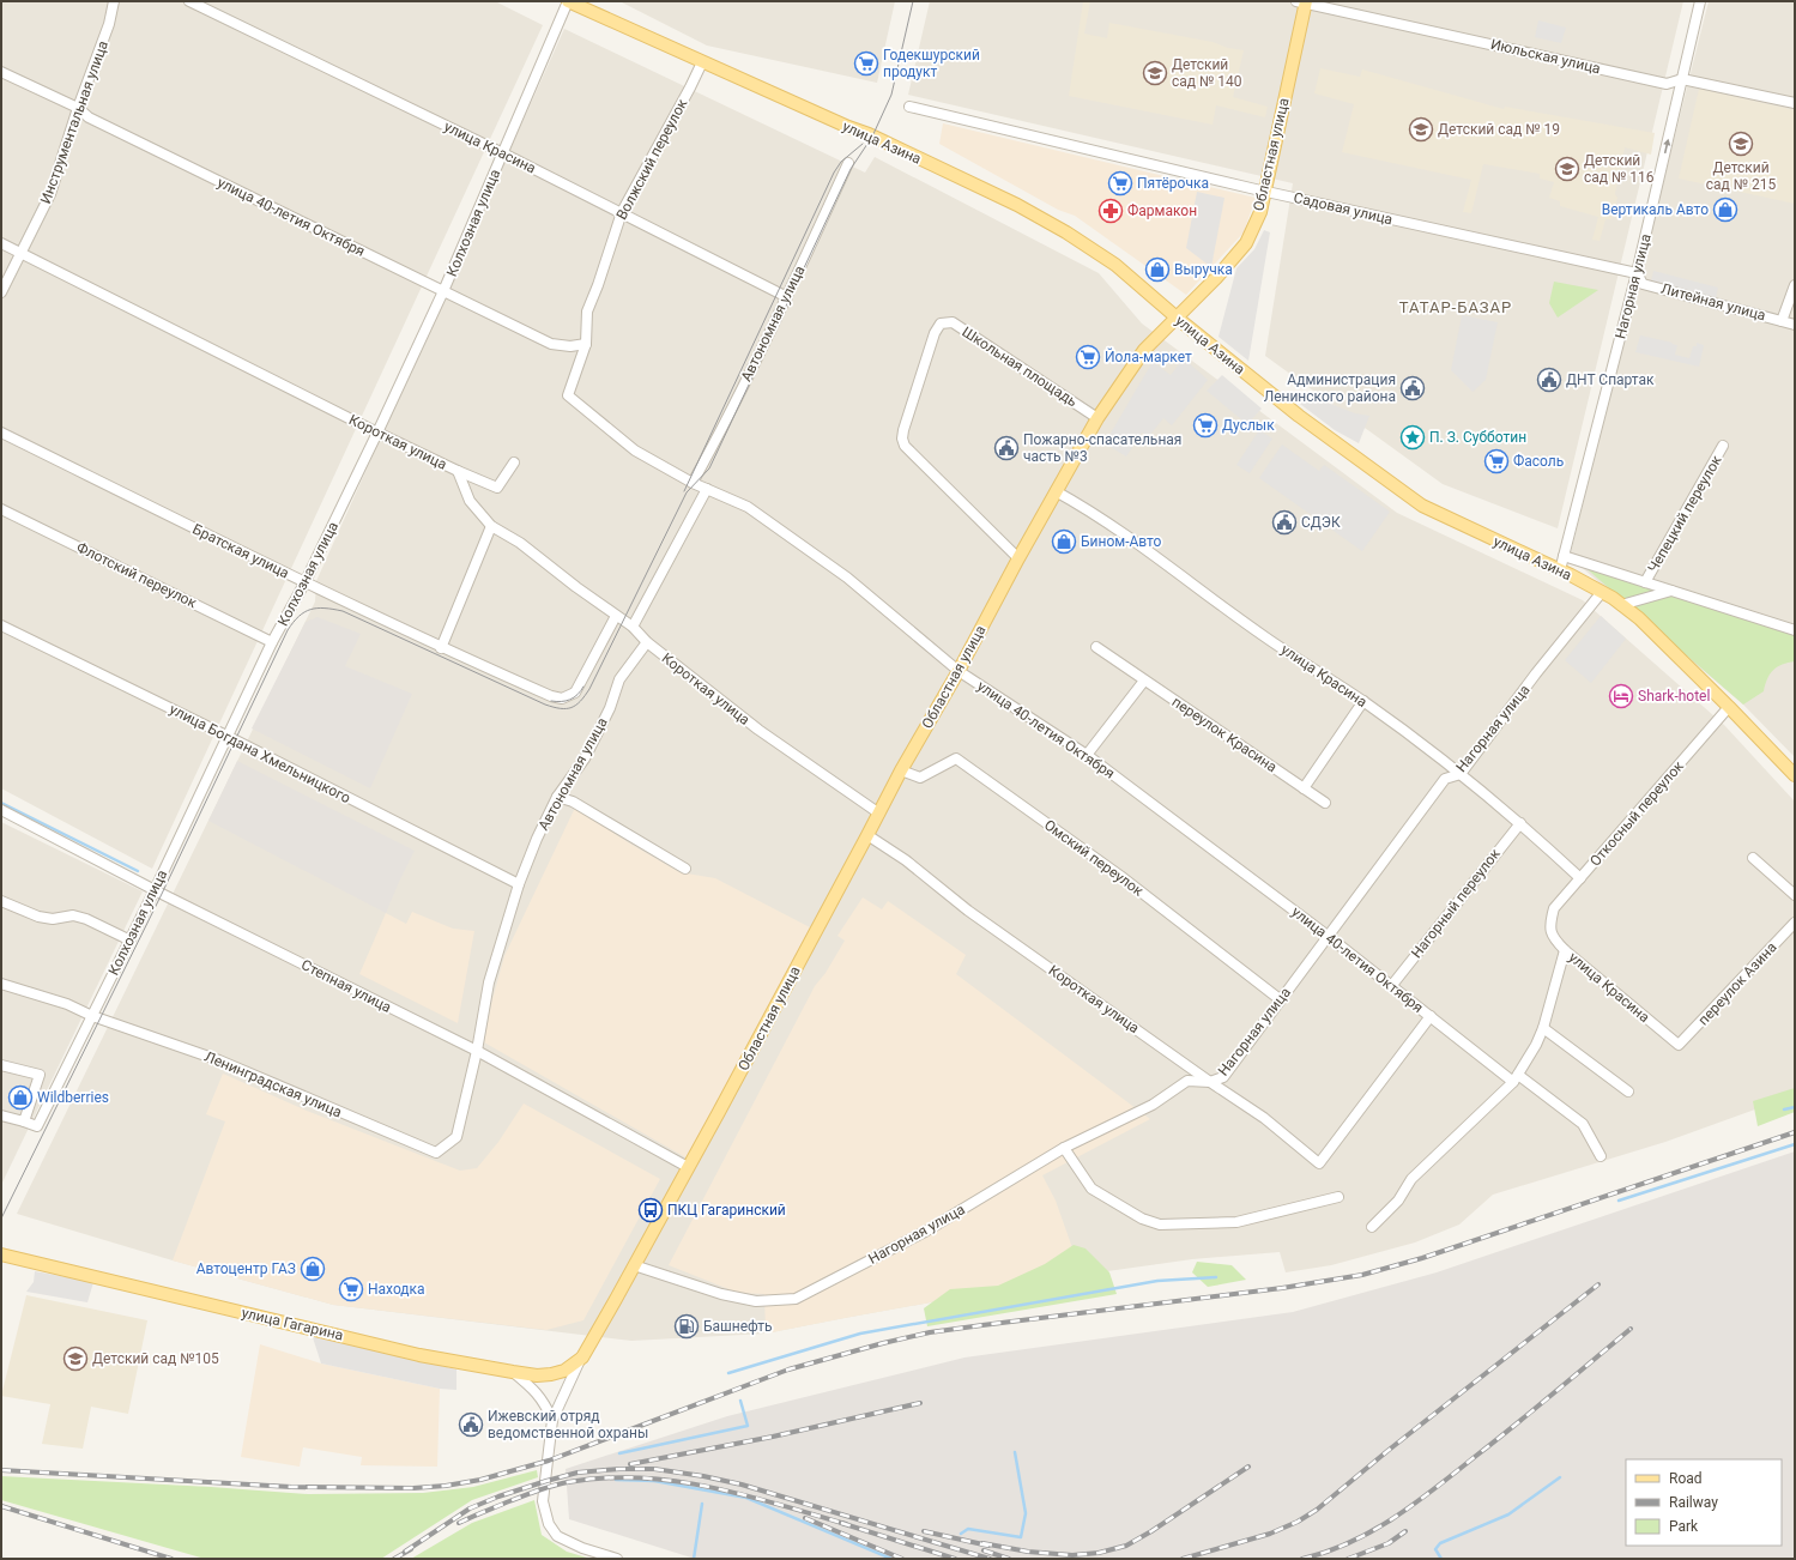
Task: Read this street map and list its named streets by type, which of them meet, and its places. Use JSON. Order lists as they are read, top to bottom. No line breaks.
{"streets":{"main road":["улица Азина","Областная улица","улица Гагарина"],"street":["Июльская улица","Инструментальная улица","улица Красина","Волжский переулок","Садовая улица","улица 40-летия Октября","Колхозная улица","Нагорная улица","Литейная улица","Автономная улица","Школьная площадь","Короткая улица","Чепецкий переулок","Братская улица","Флотский переулок","переулок Красина","улица Богдана Хмельницкого","Откосный переулок","Омский переулок","Нагорный переулок","переулок Азина","Степная улица","Ленинградская улица"]},"crossings":[["Июльская улица","Областная улица"],["Июльская улица","Нагорная улица"],["Инструментальная улица","улица 40-летия Октября"],["Инструментальная улица","Короткая улица"],["улица Азина","Областная улица"],["улица Азина","Волжский переулок"],["улица Азина","Колхозная улица"],["улица Азина","Нагорная улица"],["улица Азина","Откосный переулок"],["улица Красина","Областная улица"],["улица Красина","Волжский переулок"],["улица Красина","Колхозная улица"],["улица Красина","Нагорная улица"],["улица Красина","Автономная улица"],["улица Красина","Откосный переулок"],["улица Красина","Нагорный переулок"],["улица Красина","переулок Азина"],["Областная улица","Садовая улица"],["Областная улица","улица 40-летия Октября"],["Областная улица","Нагорная улица"],["Областная улица","Школьная площадь"],["Областная улица","Короткая улица"],["Областная улица","Омский переулок"],["Областная улица","Степная улица"],["Областная улица","улица Гагарина"],["Волжский переулок","улица 40-летия Октября"],["Садовая улица","Нагорная улица"],["Садовая улица","Литейная улица"],["улица 40-летия Октября","Колхозная улица"],["улица 40-летия Октября","Нагорная улица"],["улица 40-летия Октября","Автономная улица"],["улица 40-летия Октября","Короткая улица"],["улица 40-летия Октября","Нагорный переулок"],["Колхозная улица","Короткая улица"],["Колхозная улица","Братская улица"],["Колхозная улица","Флотский переулок"],["Колхозная улица","улица Богдана Хмельницкого"],["Колхозная улица","Степная улица"],["Колхозная улица","Ленинградская улица"],["Нагорная улица","Литейная улица"],["Нагорная улица","Короткая улица"],["Нагорная улица","Омский переулок"],["Автономная улица","Короткая улица"],["Автономная улица","улица Богдана Хмельницкого"],["Автономная улица","Степная улица"],["Автономная улица","Ленинградская улица"],["Короткая улица","Братская улица"],["Степная улица","Ленинградская улица"]],"districts":["ТАТАР-БАЗАР"],"places":{"supermarket":["Годекшурский продукт","Пятёрочка","Йола-маркет","Дуслык","Фасоль","Находка"],"school or university":["Детский сад № 140","Детский сад № 19","Детский сад № 215","Детский сад № 116","Детский сад №105"],"shop":["Вертикаль Авто","Выручка","Бином-Авто","Wildberries","Автоцентр ГАЗ"],"pharmacy":["Фармакон"],"public building":["ДНТ Спартак","Администрация Ленинского района","Пожарно-спасательная часть №3","СДЭК","Ижевский отряд ведомственной охраны"],"place":["П. З. Субботин"],"hotel":["Shark-hotel"],"bus stop":["ПКЦ Гагаринский"],"fuel station":["Башнефть"]},"legend":["Road","Railway","Park"]}
